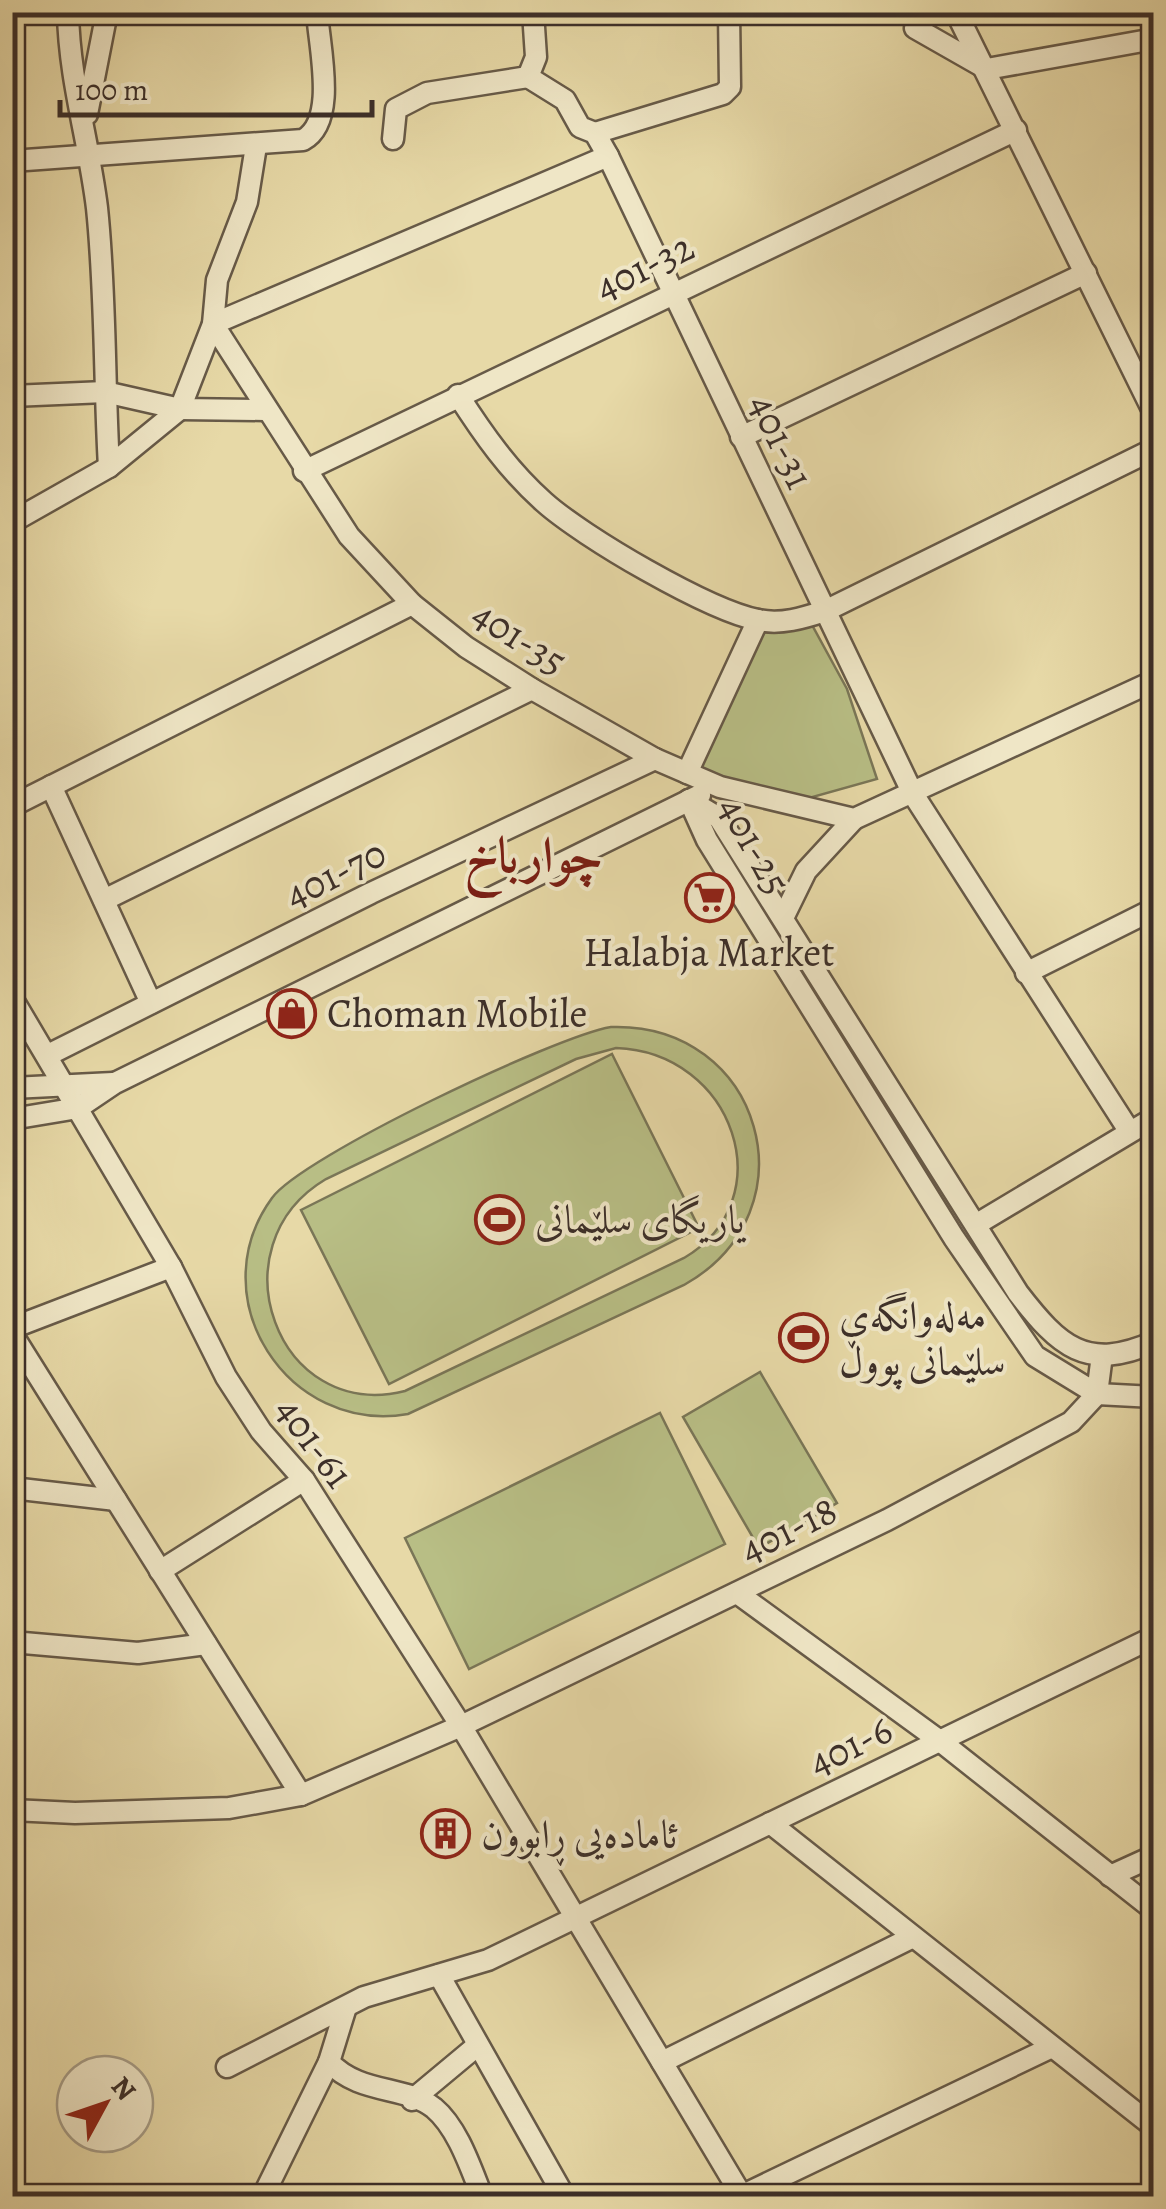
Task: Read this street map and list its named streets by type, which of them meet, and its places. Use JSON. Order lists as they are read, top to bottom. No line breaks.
{"streets":{"street":["401-32","401-31","401-35","401-25","401-70","401-61","401-18","401-6"]},"crossings":[["401-32","401-31"],["401-32","401-35"],["401-35","401-70"],["401-25","401-18"],["401-70","401-61"],["401-61","401-18"],["401-61","401-6"]],"districts":["چوارباخ"],"places":{"supermarket":["Halabja Market"],"shop":["Choman Mobile"],"sports":["یاریگای سلێمانی","مەلەوانگەی سلێمانی پووڵ"],"building":["ئامادەیی ڕابوون"]},"scale_bar":"100 m","north":"top right"}
